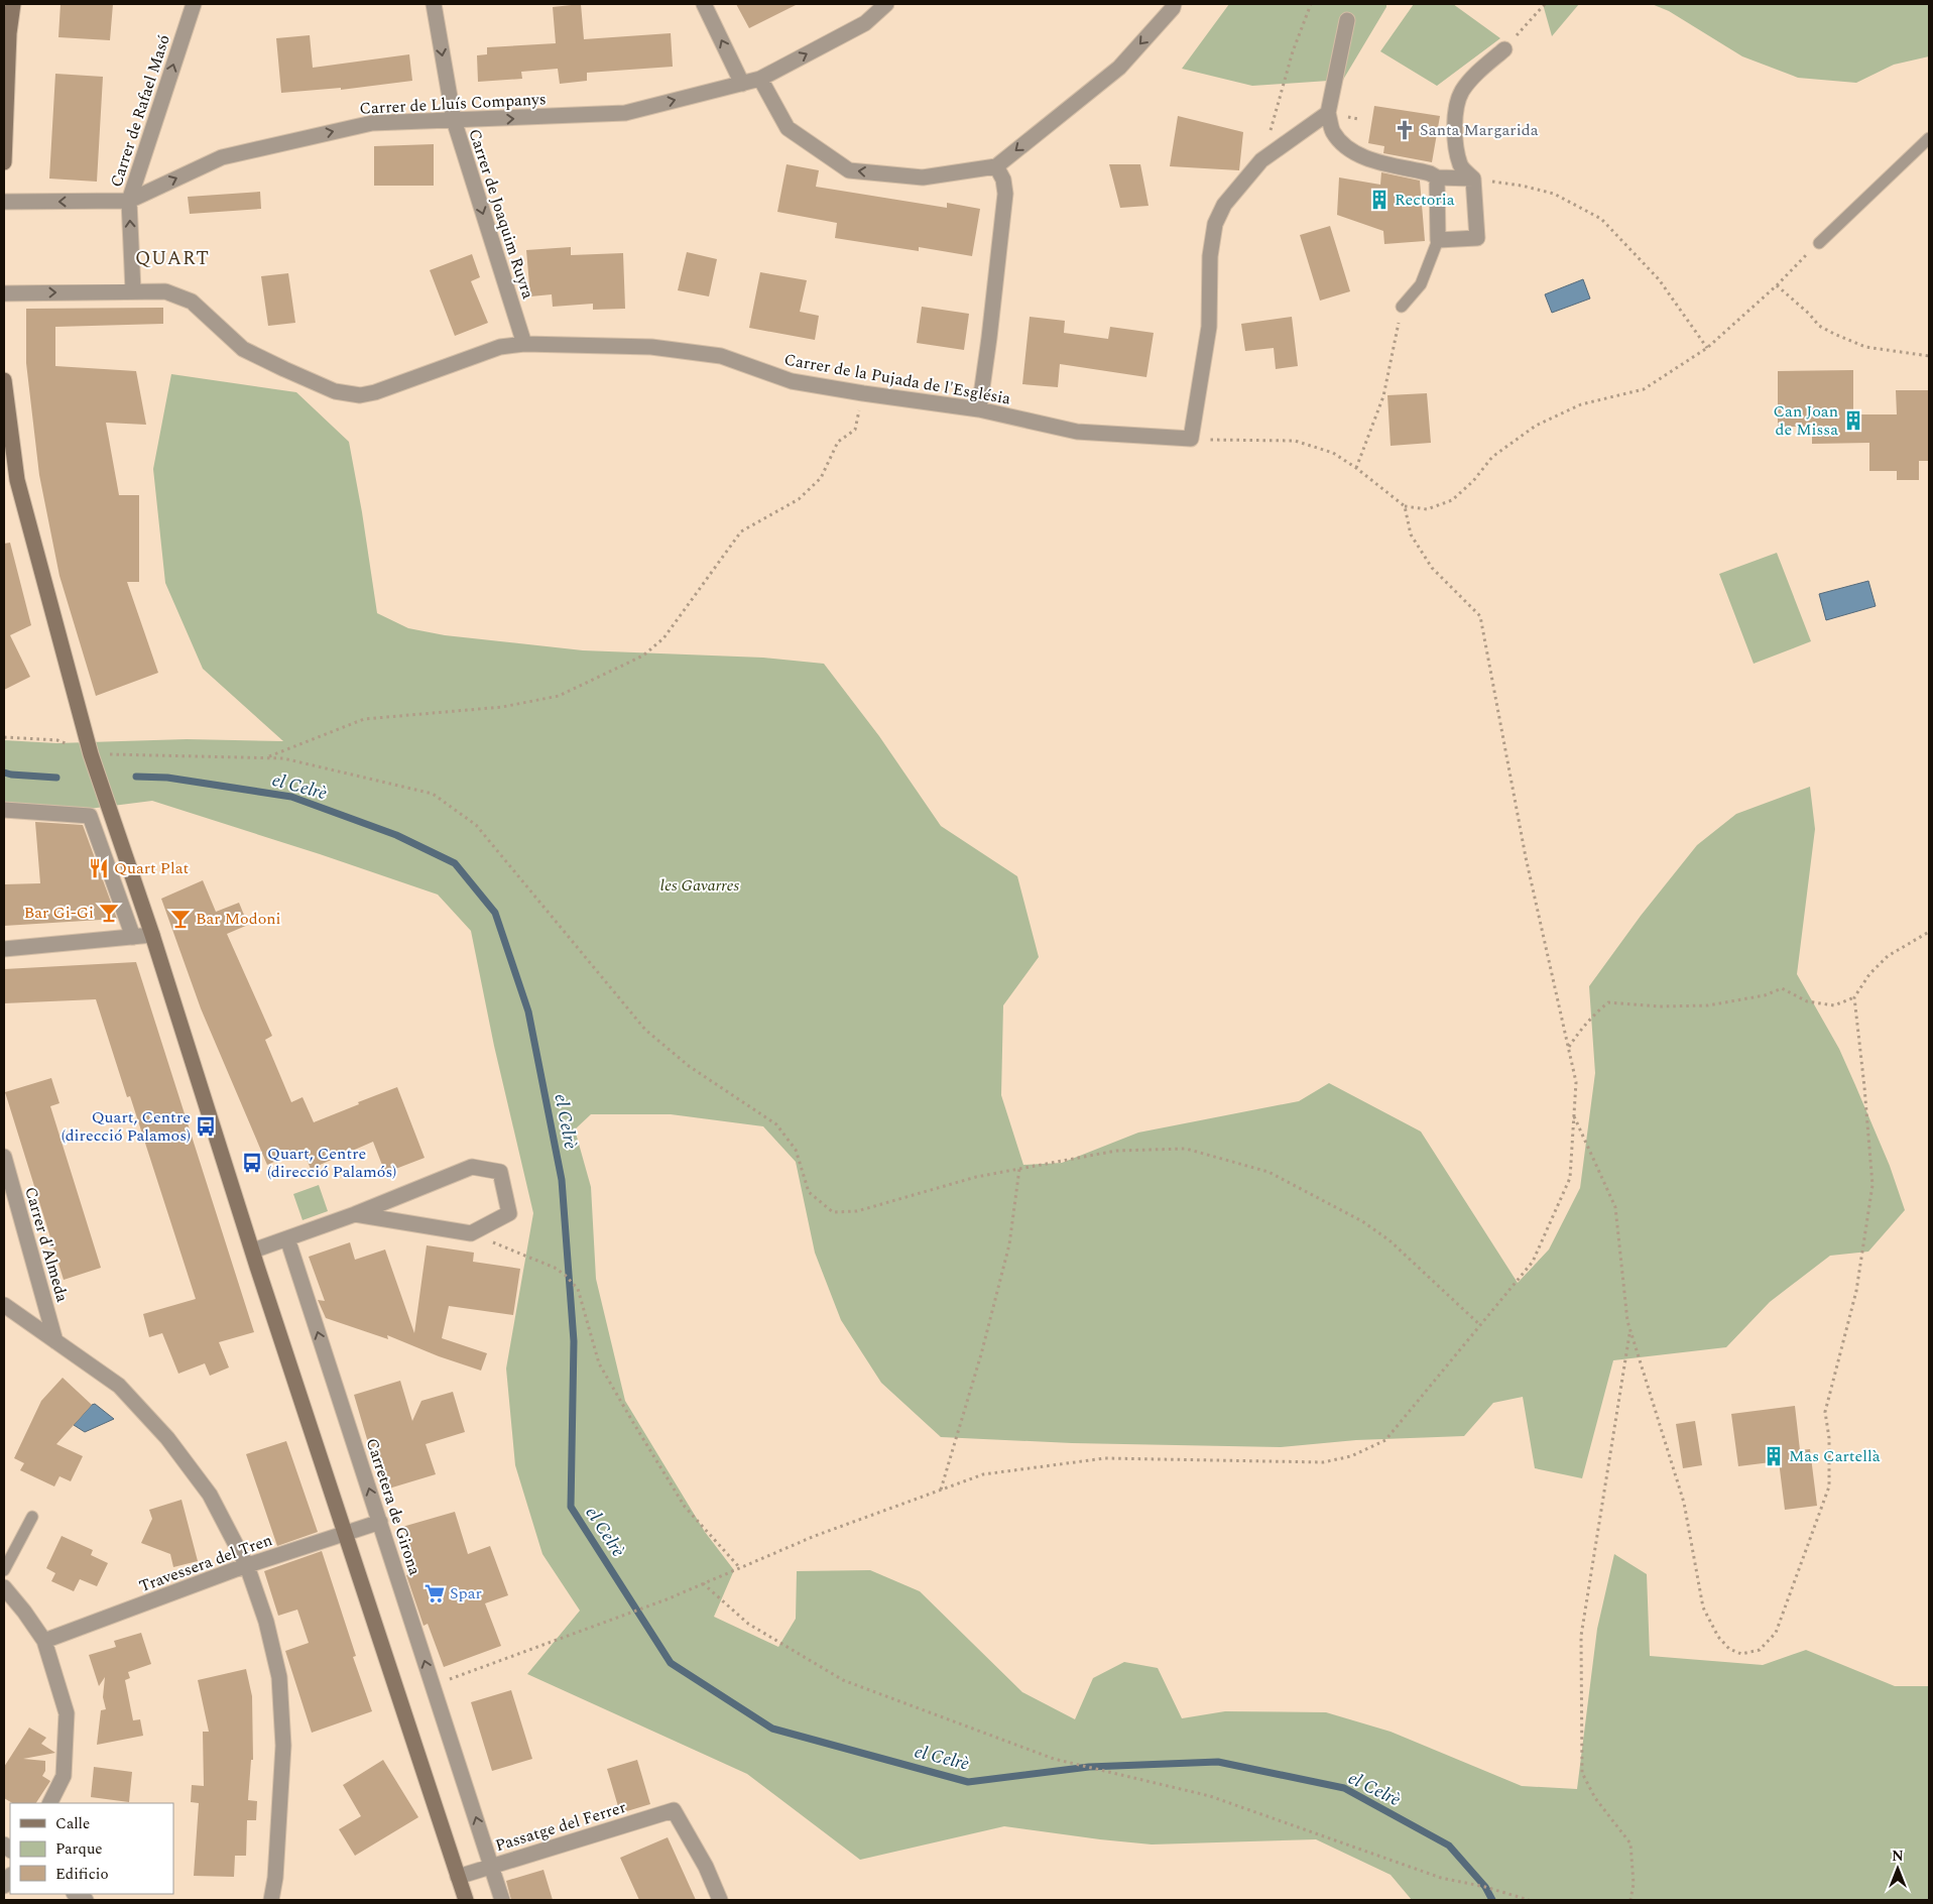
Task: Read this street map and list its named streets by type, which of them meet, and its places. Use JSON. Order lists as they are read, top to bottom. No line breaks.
{"streets":{"street":["Carrer de Lluís Companys","Carrer de Rafael Masó","Carrer de Joaquim Ruyra","Carrer de la Pujada de l'Església","Carrer d'Almeda","Carretera de Girona","Travessera del Tren","Passatge del Ferrer"]},"crossings":[["Carrer de Lluís Companys","Carrer de Rafael Masó"],["Carrer de Lluís Companys","Carrer de Joaquim Ruyra"],["Carrer de Rafael Masó","Carrer de la Pujada de l'Església"],["Carrer de Joaquim Ruyra","Carrer de la Pujada de l'Església"],["Carretera de Girona","Travessera del Tren"],["Carretera de Girona","Passatge del Ferrer"]],"one_way":["Carrer de Rafael Masó","Carrer de Joaquim Ruyra","Carretera de Girona"],"districts":["QUART"],"water":["el Celrè"],"parks":["les Gavarres"],"places":{"church":["Santa Margarida"],"building":["Rectoria","Can Joan de Missa","Mas Cartellà"],"restaurant":["Quart Plat"],"bar":["Bar Gi-Gi","Bar Modoni"],"bus stop":["Quart, Centre (direcció Palamos)","Quart, Centre (direcció Palamós)"],"supermarket":["Spar"]},"legend":["Calle","Parque","Edificio"],"north":"top"}
